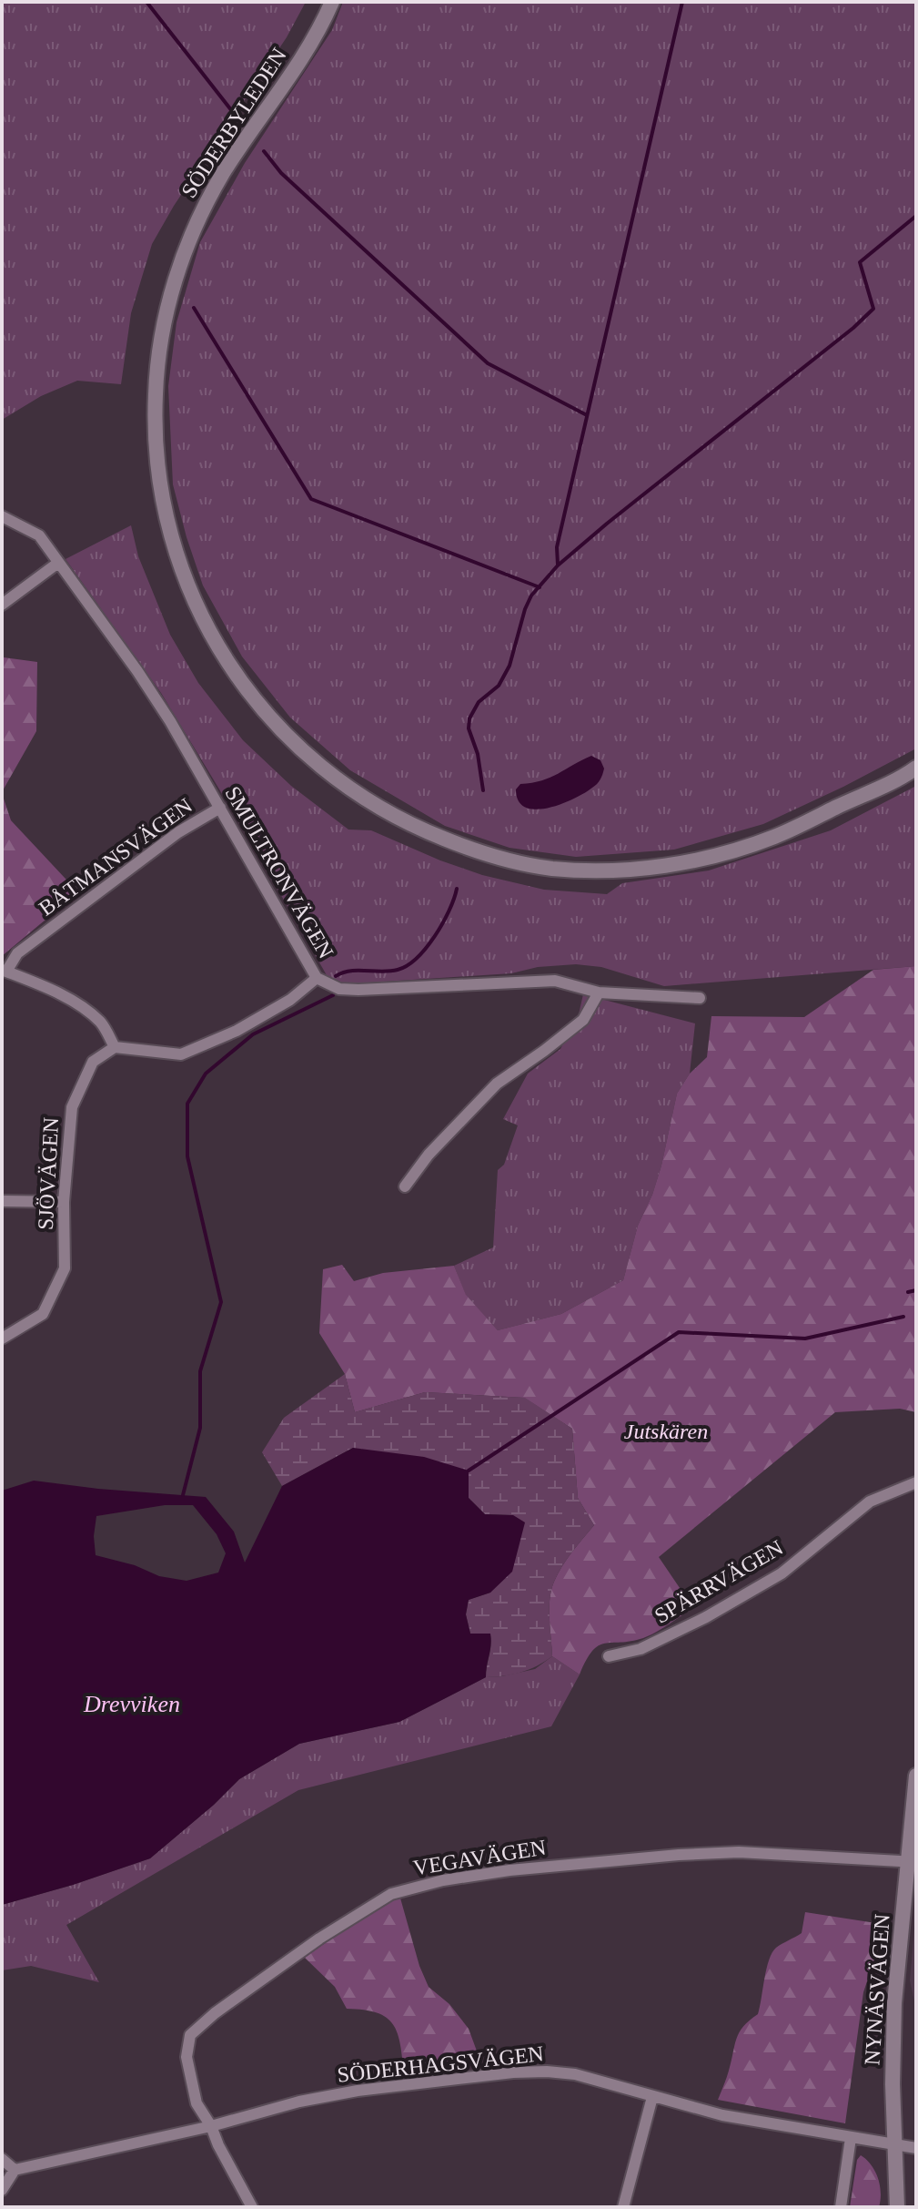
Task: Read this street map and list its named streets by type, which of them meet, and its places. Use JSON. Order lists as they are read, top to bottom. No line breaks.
{"streets":{"street":["SÖDERBYLEDEN","BÅTMANSVÄGEN","SMULTRONVÄGEN","SJÖVÄGEN","SPÄRRVÄGEN","VEGAVÄGEN","NYNÄSVÄGEN","SÖDERHAGSVÄGEN"]},"crossings":[["BÅTMANSVÄGEN","SMULTRONVÄGEN"],["VEGAVÄGEN","NYNÄSVÄGEN"],["VEGAVÄGEN","SÖDERHAGSVÄGEN"],["NYNÄSVÄGEN","SÖDERHAGSVÄGEN"]],"water":["Drevviken"],"parks":["Jutskären"]}
